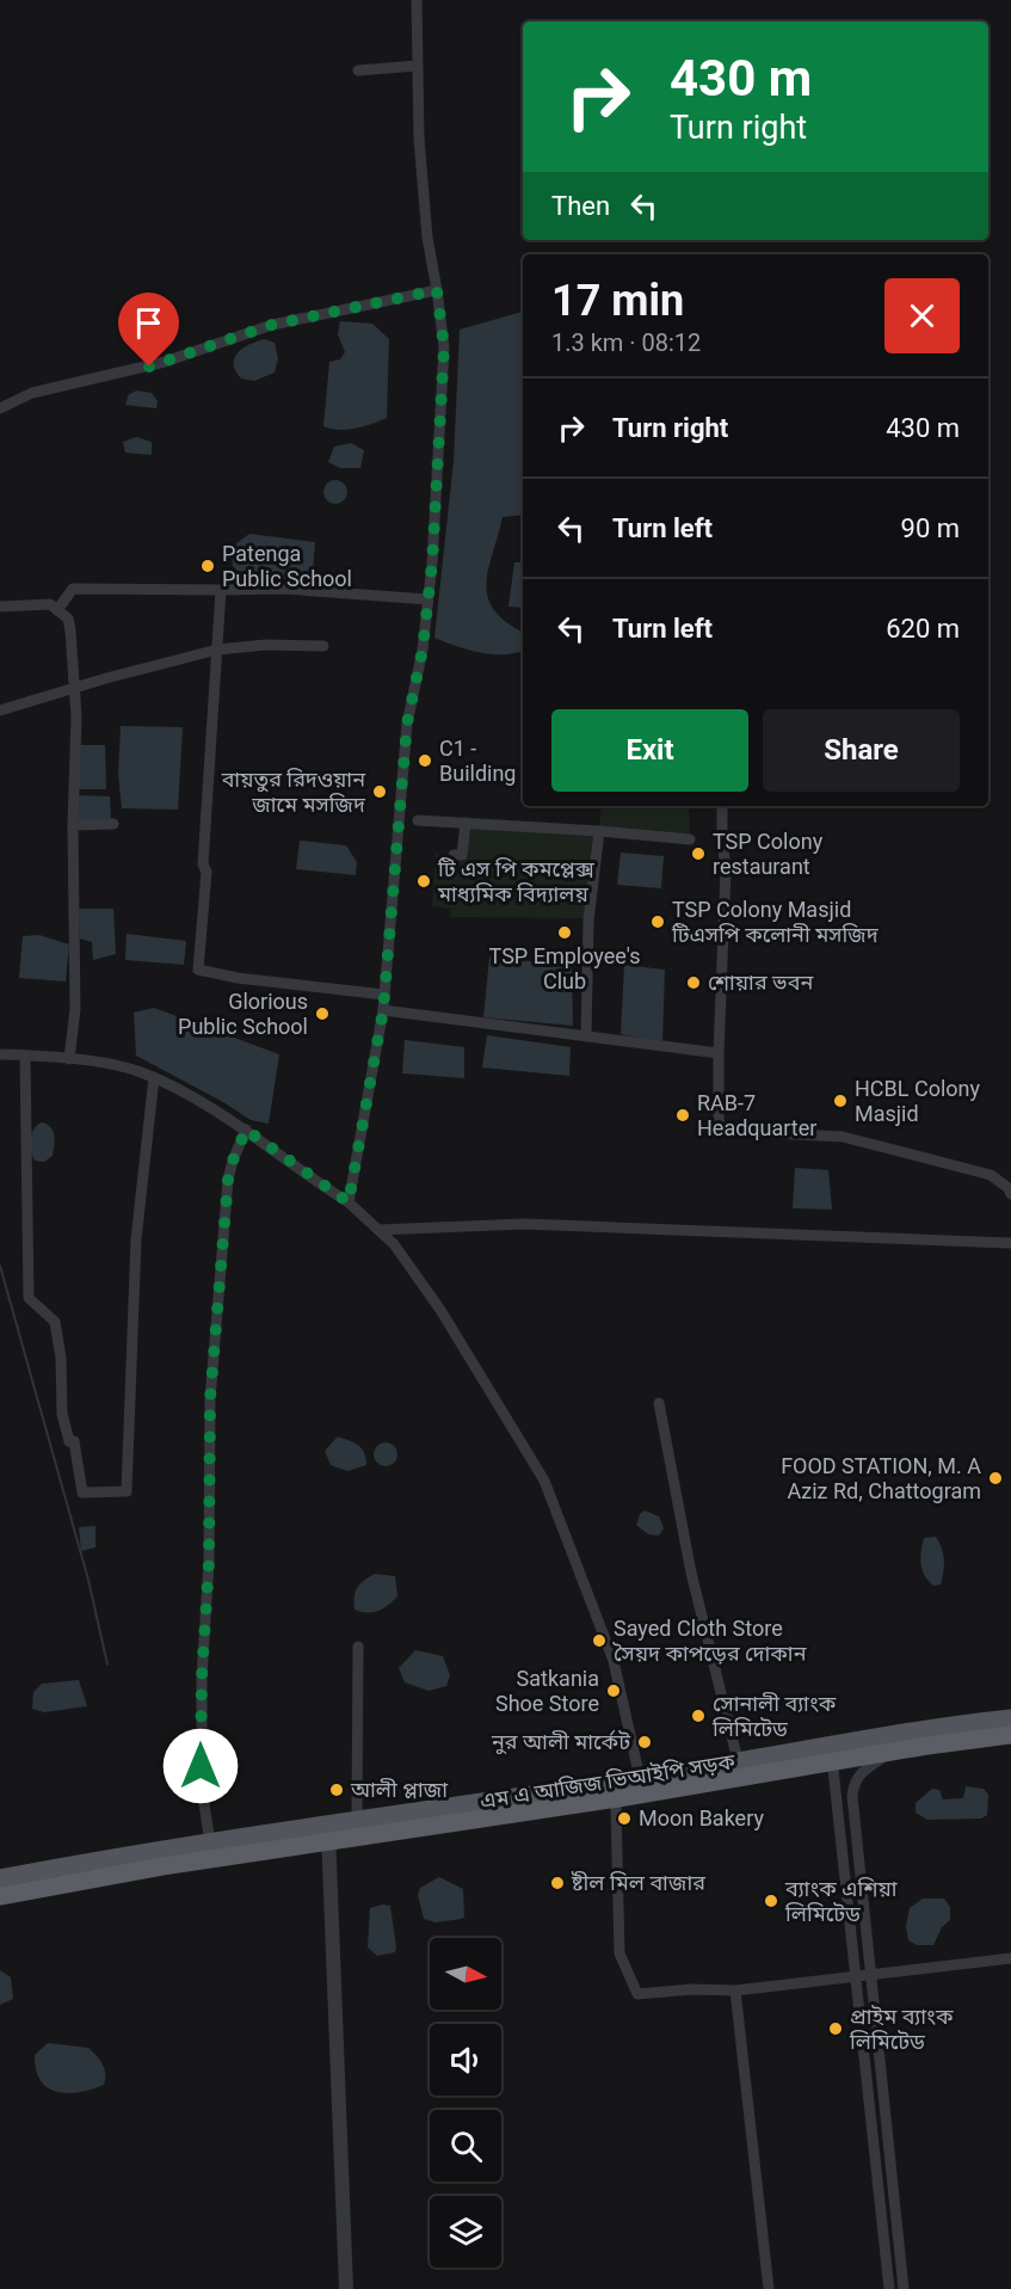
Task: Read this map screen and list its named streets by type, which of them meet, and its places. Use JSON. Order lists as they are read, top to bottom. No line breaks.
{"streets":{"main road":["এম এ আজিজ ভিআইপি সড়ক"]},"places":["Patenga Public School","C1 - Building","বায়তুর রিদওয়ান জামে মসজিদ","TSP Colony restaurant","টি এস পি কমপ্লেক্স মাধ্যমিক বিদ্যালয়","TSP Colony Masjid টিএসপি কলোনী মসজিদ","TSP Employee's Club","শোয়ার ভবন","Glorious Public School","HCBL Colony Masjid","RAB-7 Headquarter","FOOD STATION, M. A Aziz Rd, Chattogram","Sayed Cloth Store সৈয়দ কাপড়ের দোকান","Satkania Shoe Store","সোনালী ব্যাংক লিমিটেড","নুর আলী মার্কেট","আলী প্লাজা","Moon Bakery","ষ্টীল মিল বাজার","ব্যাংক এশিয়া লিমিটেড","প্রাইম ব্যাংক লিমিটেড"],"north":"right","page":{"turn":["430 m","Turn right"],"then":"Then","heading":["17 min","1.3 km · 08:12"],"list":[{"name":"Turn right","value":"430 m"},{"name":"Turn left","value":"90 m"},{"name":"Turn left","value":"620 m"}],"buttons":["Exit","Share"]}}
